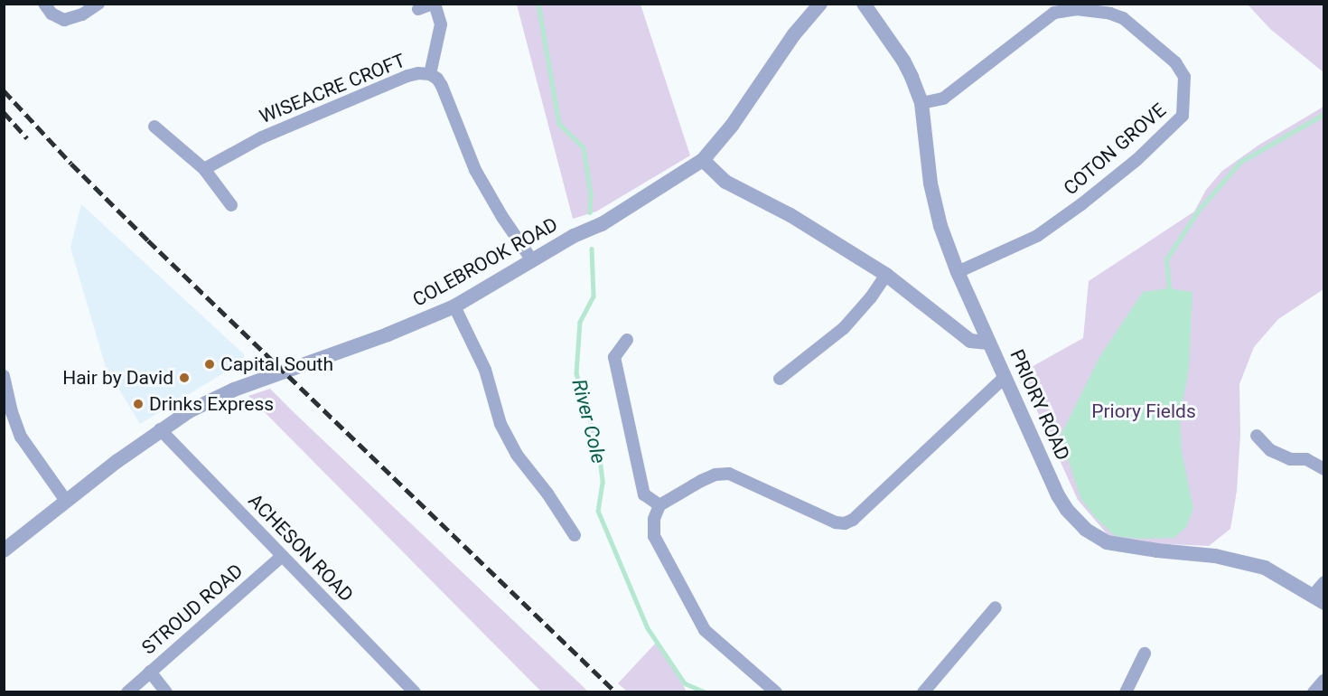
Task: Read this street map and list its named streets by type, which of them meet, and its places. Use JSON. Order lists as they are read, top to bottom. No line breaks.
{"streets":{"street":["WISEACRE CROFT","COTON GROVE","COLEBROOK ROAD","PRIORY ROAD","ACHESON ROAD","STROUD ROAD"]},"crossings":[["WISEACRE CROFT","COLEBROOK ROAD"],["COLEBROOK ROAD","PRIORY ROAD"],["COLEBROOK ROAD","ACHESON ROAD"],["ACHESON ROAD","STROUD ROAD"]],"water":["River Cole"],"parks":["Priory Fields"],"places":["Capital South","Hair by David","Drinks Express"]}
